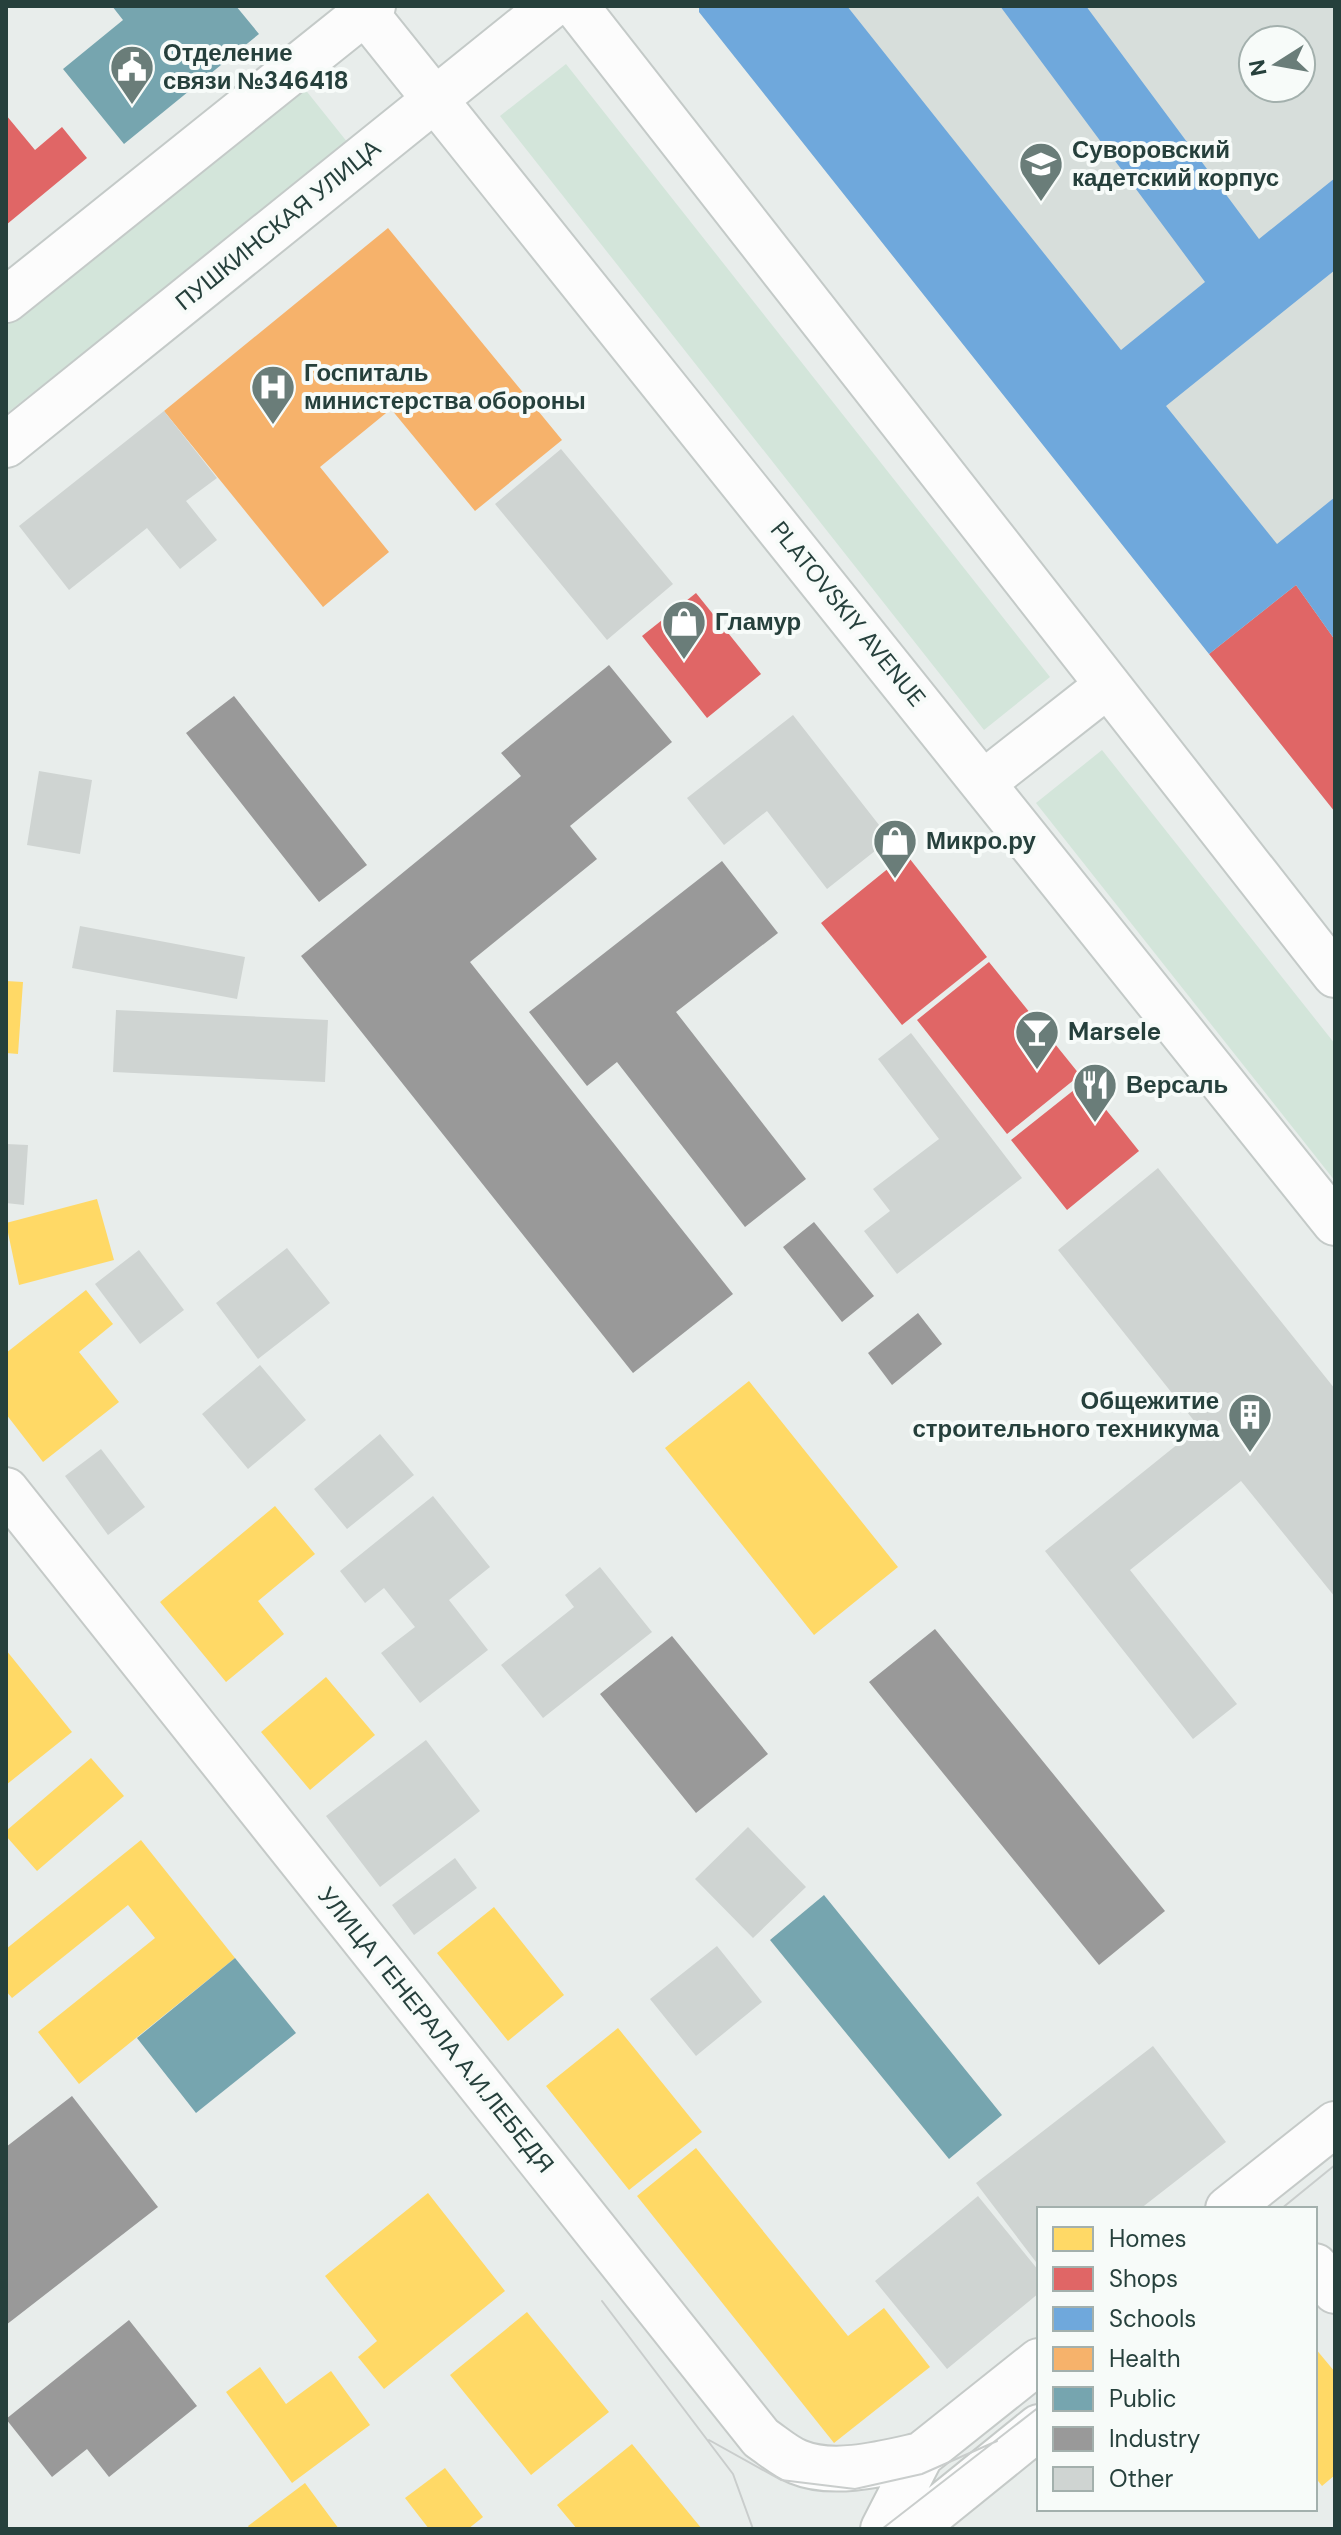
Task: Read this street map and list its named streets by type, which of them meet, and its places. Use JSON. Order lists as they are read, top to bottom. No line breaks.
{"streets":{"main road":["ПУШКИНСКАЯ УЛИЦА","PLATOVSKIY AVENUE","УЛИЦА ГЕНЕРАЛА А.И.ЛЕБЕДЯ"]},"crossings":[["ПУШКИНСКАЯ УЛИЦА","PLATOVSKIY AVENUE"]],"places":{"public building":["Отделение связи №346418"],"school or university":["Суворовский кадетский корпус"],"hospital":["Госпиталь министерства обороны"],"shop":["Гламур","Микро.ру"],"bar":["Marsele"],"restaurant":["Версаль"],"building":["Общежитие строительного техникума"]},"legend":["Homes","Shops","Schools","Health","Public","Industry","Other"],"north":"left"}
